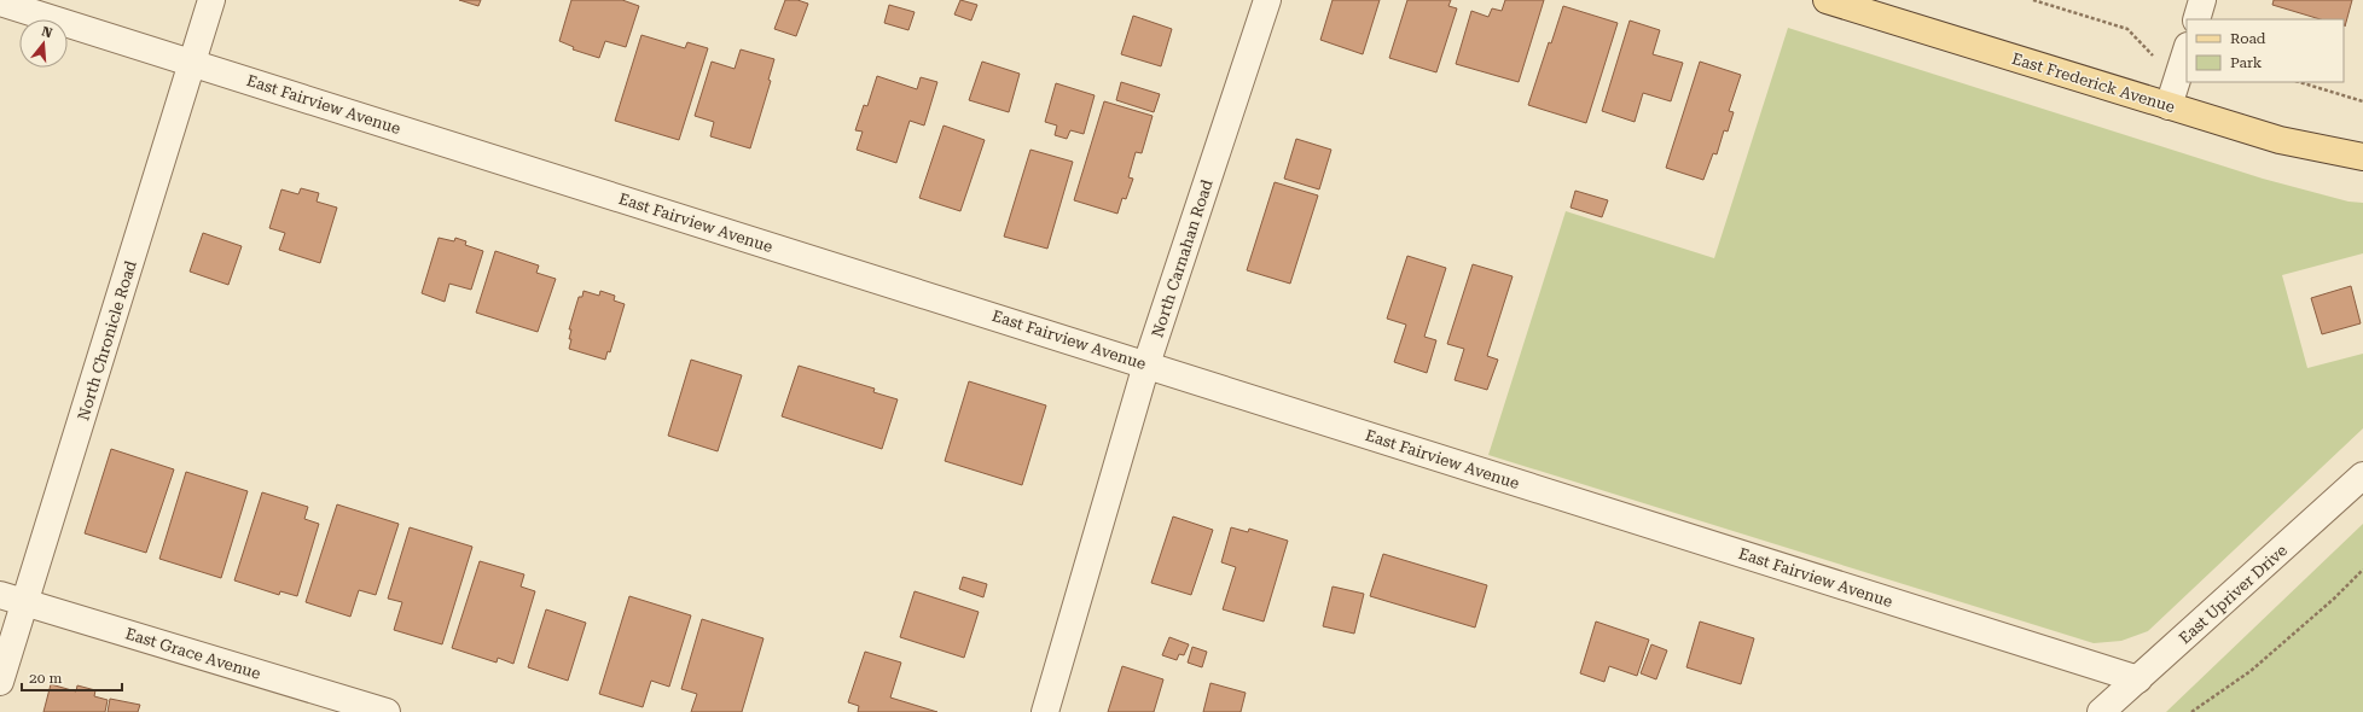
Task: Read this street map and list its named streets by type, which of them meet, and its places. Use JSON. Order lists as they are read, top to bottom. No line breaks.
{"streets":{"main road":["East Frederick Avenue"],"street":["East Fairview Avenue","North Carnahan Road","North Chronicle Road","East Upriver Drive","East Grace Avenue"]},"crossings":[["East Fairview Avenue","North Carnahan Road"],["East Fairview Avenue","North Chronicle Road"],["East Fairview Avenue","East Upriver Drive"],["North Chronicle Road","East Grace Avenue"]],"legend":["Road","Park"],"scale_bar":"20 m","north":"top"}
